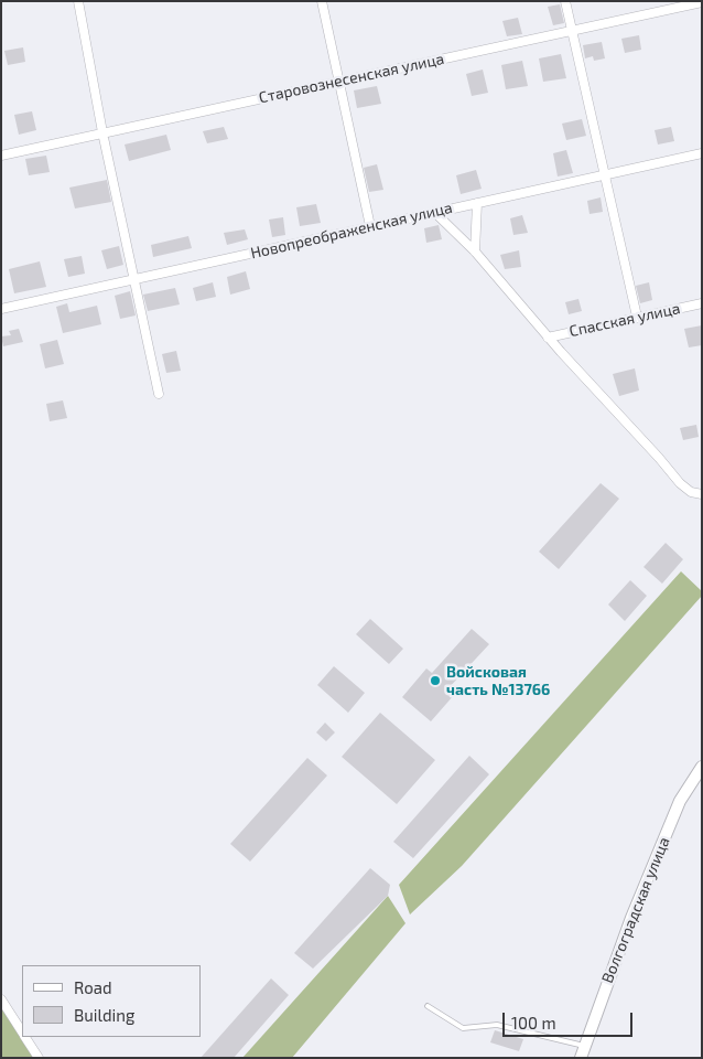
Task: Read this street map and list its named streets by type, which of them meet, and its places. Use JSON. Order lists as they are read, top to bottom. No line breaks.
{"streets":{"main road":["Волгоградская улица"],"street":["Старовознесенская улица","Новопреображенская улица","Спасская улица"]},"places":["Войсковая часть №13766"],"legend":["Road","Building"],"scale_bar":"100 m"}
